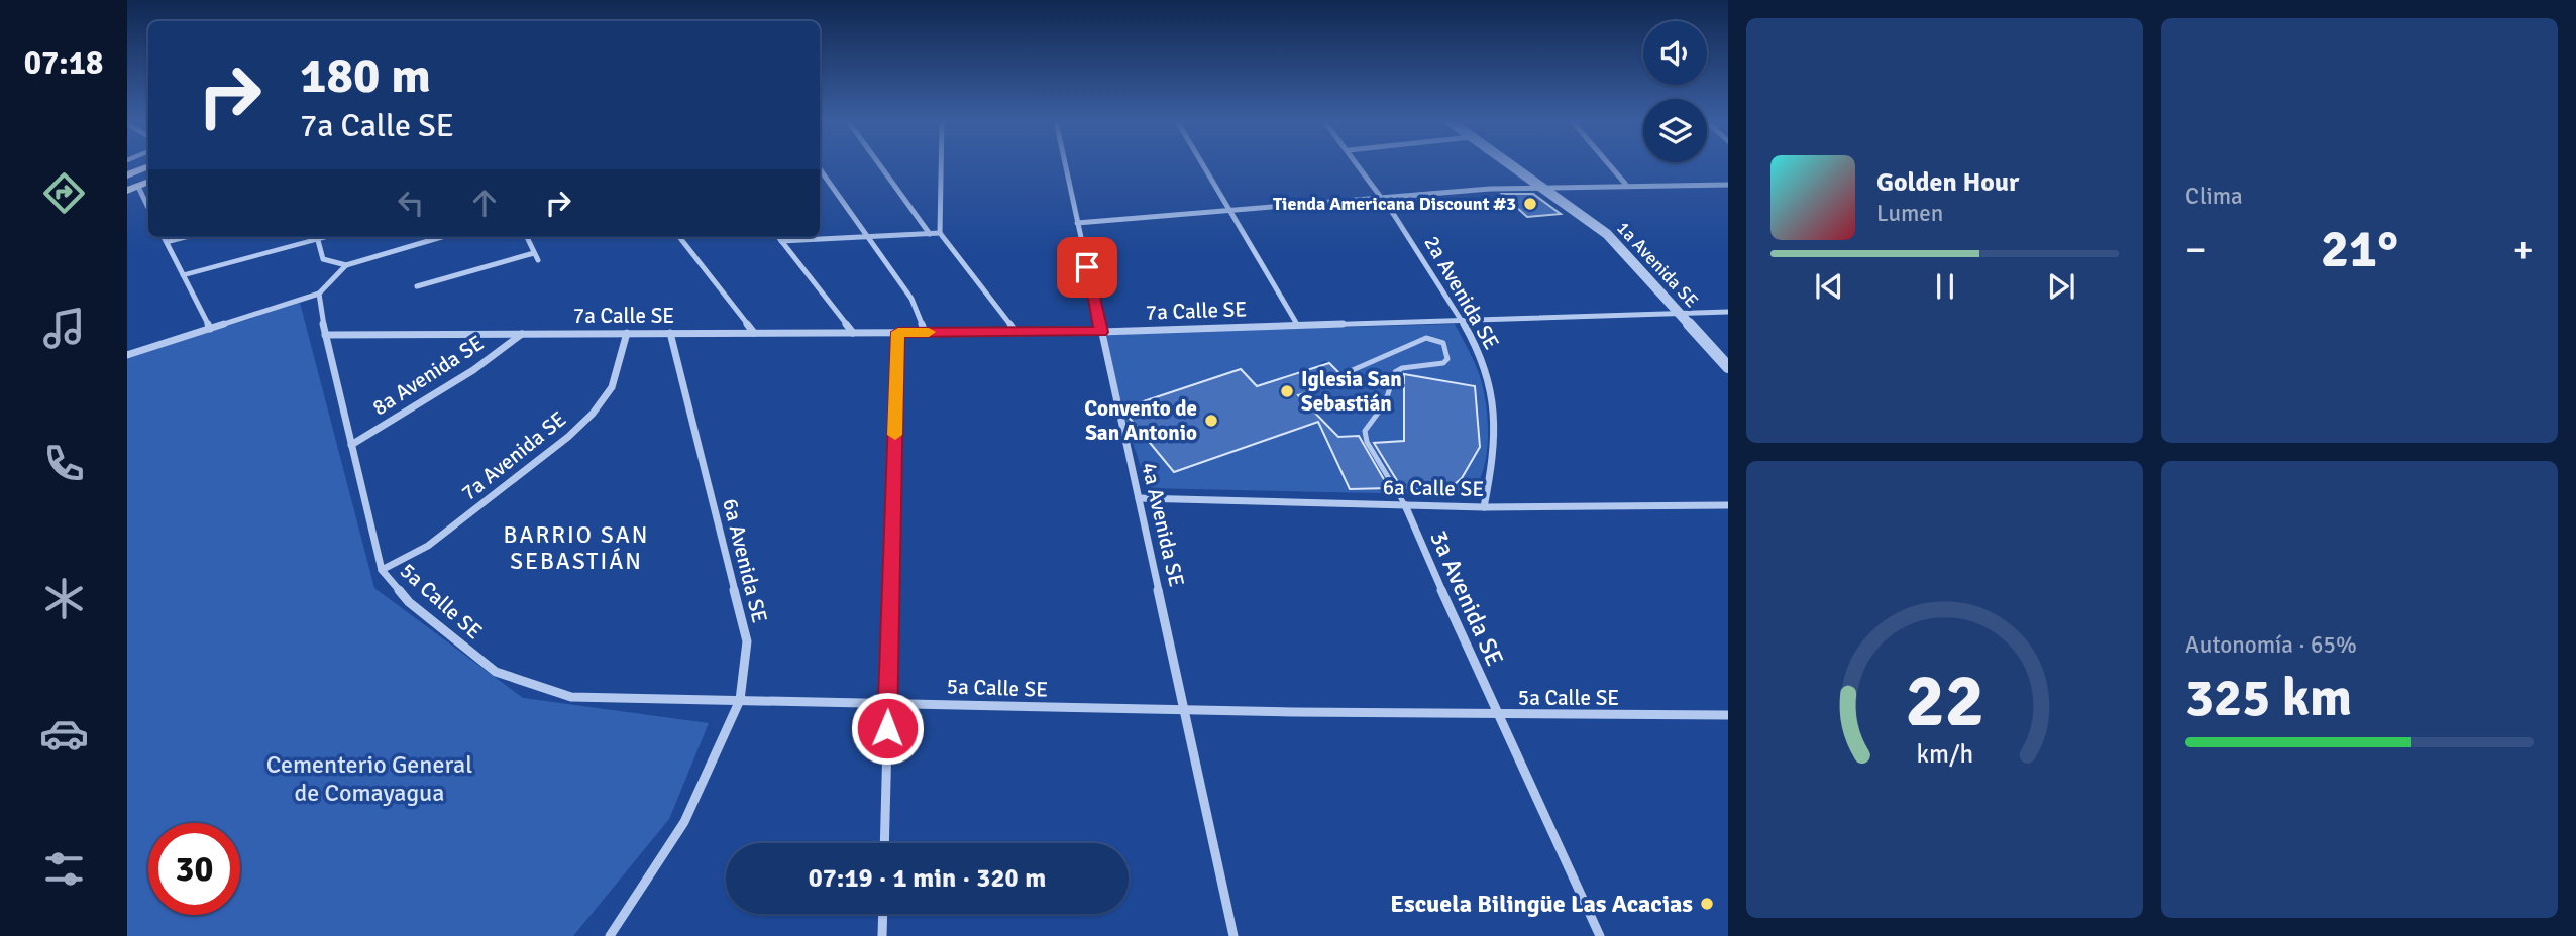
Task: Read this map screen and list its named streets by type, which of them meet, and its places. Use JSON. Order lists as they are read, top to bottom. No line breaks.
{"streets":{"street":["1a Avenida SE","2a Avenida SE","7a Calle SE","8a Avenida SE","7a Avenida SE","6a Calle SE","4a Avenida SE","6a Avenida SE","3a Avenida SE","5a Calle SE"]},"crossings":[["1a Avenida SE","7a Calle SE"],["2a Avenida SE","7a Calle SE"],["2a Avenida SE","6a Calle SE"],["7a Calle SE","8a Avenida SE"],["7a Calle SE","7a Avenida SE"],["7a Calle SE","4a Avenida SE"],["7a Calle SE","6a Avenida SE"],["7a Calle SE","5a Calle SE"],["8a Avenida SE","5a Calle SE"],["7a Avenida SE","5a Calle SE"],["6a Calle SE","4a Avenida SE"],["6a Calle SE","3a Avenida SE"],["4a Avenida SE","5a Calle SE"],["6a Avenida SE","5a Calle SE"],["3a Avenida SE","5a Calle SE"]],"districts":["BARRIO SAN SEBASTIÁN"],"parks":["Cementerio General de Comayagua"],"places":["Tienda Americana Discount #3","Iglesia San Sebastián","Convento de San Antonio","Escuela Bilingüe Las Acacias"],"page":{"tabs":"07:18","tile":["Clima",["Autonomía · 65%","325 km"]],"turn":["180 m","7a Calle SE"],"song":["Golden Hour","Lumen"],"heat":["−","21°","+"],"limit":"30","trip":"07:19 · 1 min · 320 m","gauge":["22","km/h"]}}
